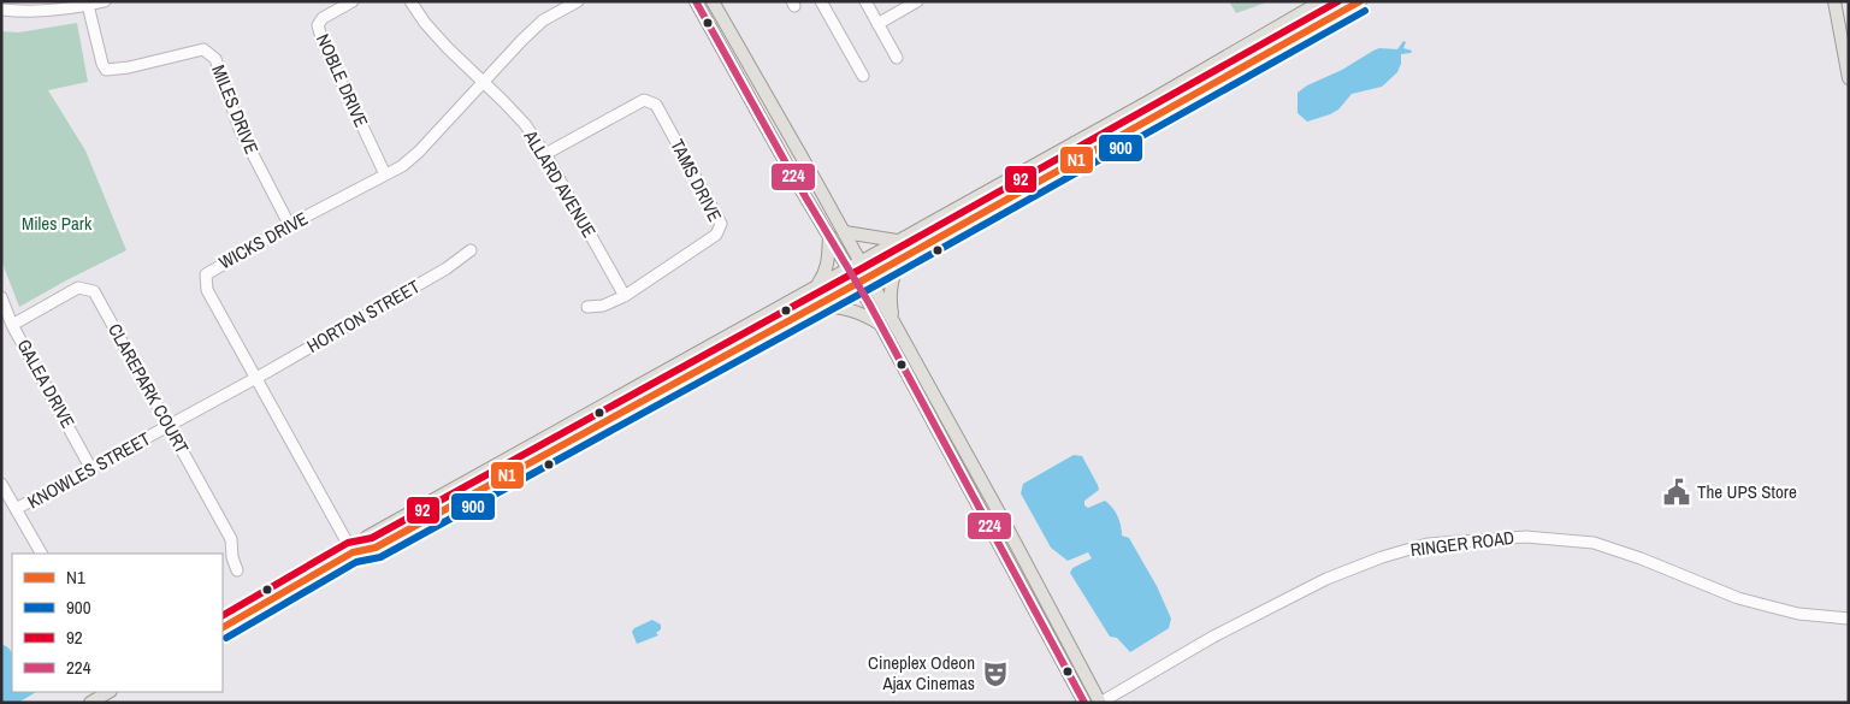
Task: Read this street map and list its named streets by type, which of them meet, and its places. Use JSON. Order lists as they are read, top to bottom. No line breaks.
{"streets":{"street":["NOBLE DRIVE","MILES DRIVE","TAMS DRIVE","ALLARD AVENUE","WICKS DRIVE","HORTON STREET","GALEA DRIVE","CLAREPARK COURT","KNOWLES STREET","RINGER ROAD"]},"crossings":[["NOBLE DRIVE","WICKS DRIVE"],["MILES DRIVE","WICKS DRIVE"],["TAMS DRIVE","ALLARD AVENUE"],["ALLARD AVENUE","WICKS DRIVE"],["WICKS DRIVE","HORTON STREET"],["WICKS DRIVE","KNOWLES STREET"],["HORTON STREET","KNOWLES STREET"],["GALEA DRIVE","CLAREPARK COURT"],["GALEA DRIVE","KNOWLES STREET"],["CLAREPARK COURT","KNOWLES STREET"]],"parks":["Miles Park"],"places":{"public building":["The UPS Store"],"theatre":["Cineplex Odeon Ajax Cinemas"]},"lines":["transit line N1","transit line 92","transit line 224","transit line 900"],"legend":["N1","900","92","224"]}
